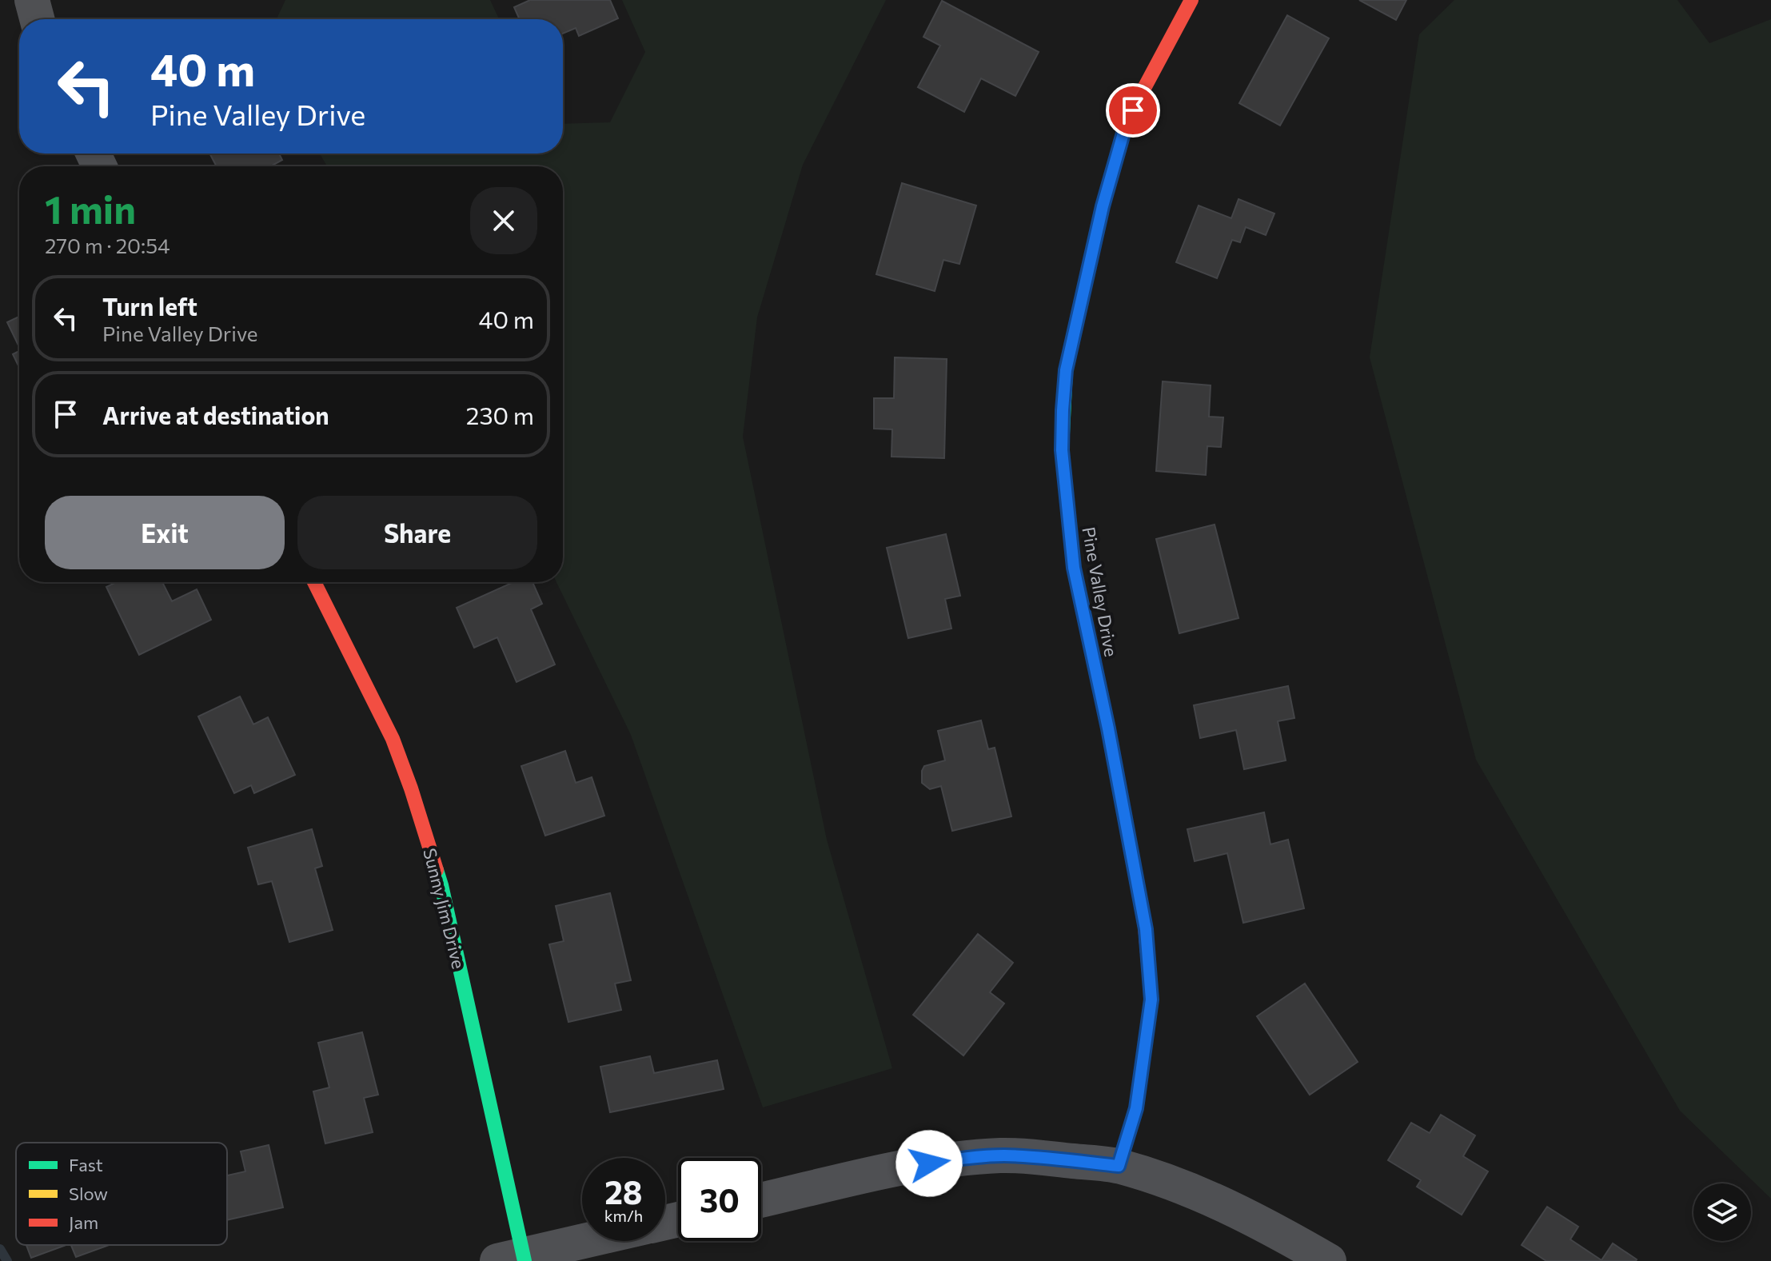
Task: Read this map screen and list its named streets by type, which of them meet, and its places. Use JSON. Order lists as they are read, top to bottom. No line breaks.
{"streets":{"street":["Pine Valley Drive","Sunny Jim Drive"]},"legend":["Fast","Slow","Jam"],"page":{"turn":["40 m","Pine Valley Drive"],"heading":["1 min","270 m · 20:54"],"list":[{"name":"Turn left","note":"Pine Valley Drive","value":"40 m"},{"name":"Arrive at destination","value":"230 m"}],"buttons":["Exit","Share"],"speed":"28 km/h","limit":"30"}}
